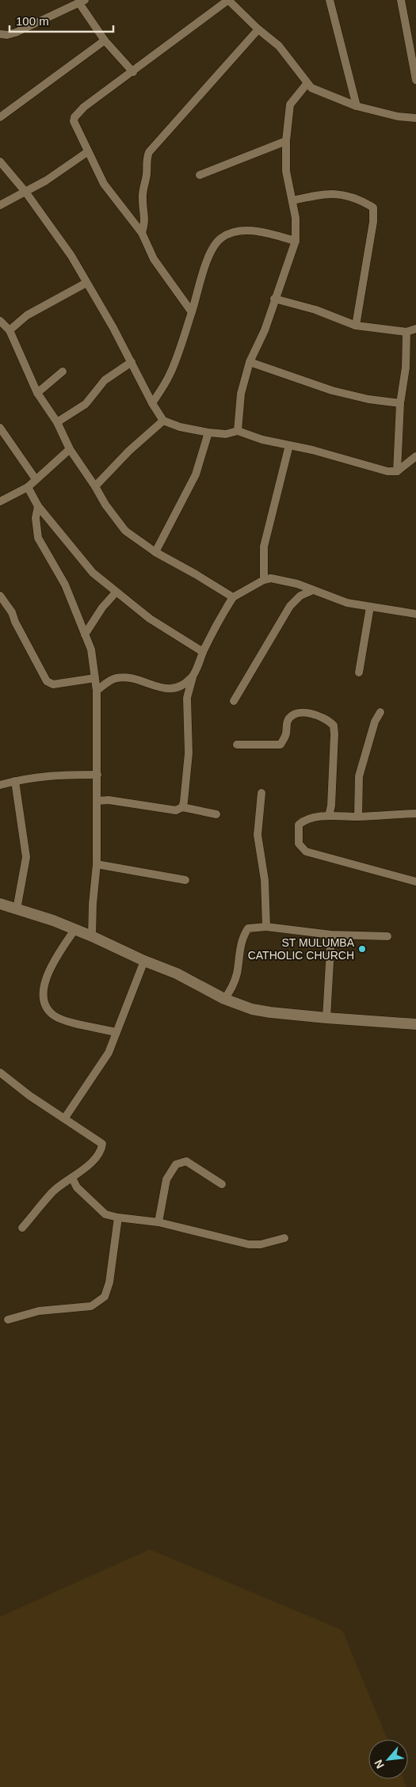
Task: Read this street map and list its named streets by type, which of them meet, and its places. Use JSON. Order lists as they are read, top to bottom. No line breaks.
{"places":["ST MULUMBA CATHOLIC CHURCH"],"scale_bar":"100 m","north":"bottom left"}
